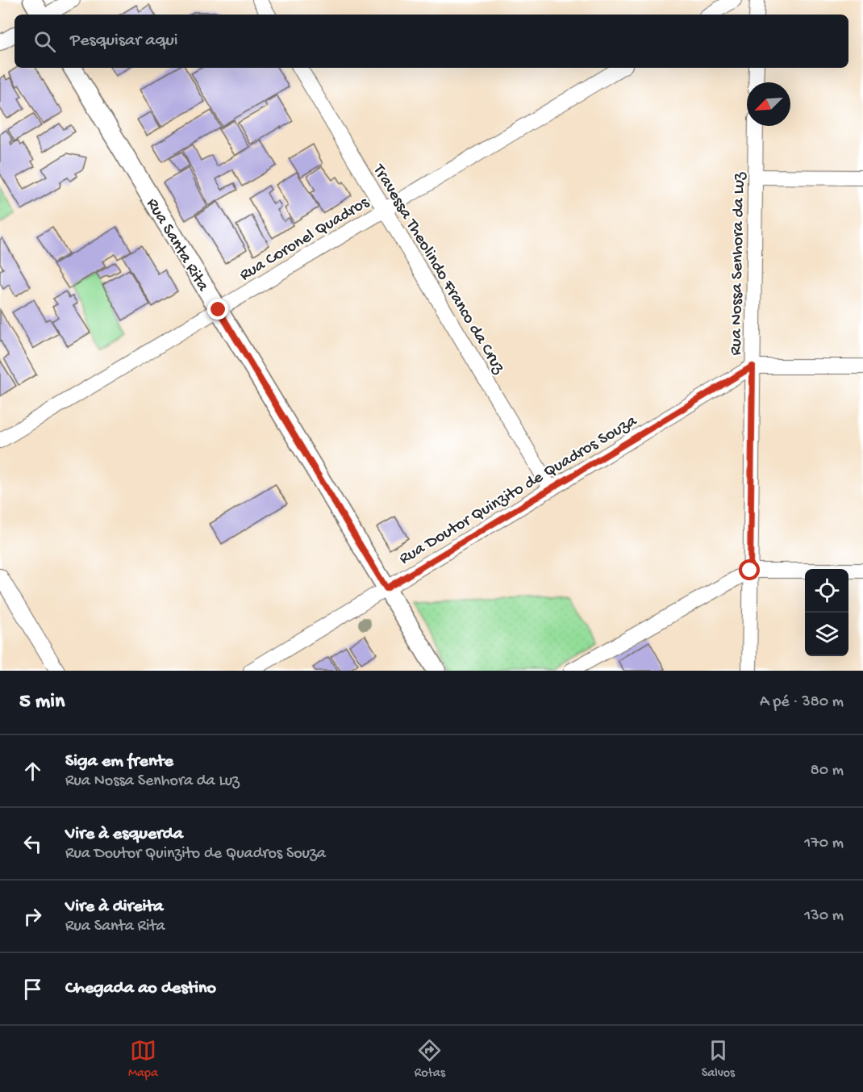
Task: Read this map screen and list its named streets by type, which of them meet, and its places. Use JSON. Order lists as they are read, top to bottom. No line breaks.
{"streets":{"street":["Rua Coronel Quadros","Rua Santa Rita","Rua Nossa Senhora da Luz","Travessa Theolindo Franco da Cruz","Rua Doutor Quinzito de Quadros Souza"]},"crossings":[["Rua Coronel Quadros","Rua Santa Rita"],["Rua Coronel Quadros","Travessa Theolindo Franco da Cruz"],["Rua Santa Rita","Rua Doutor Quinzito de Quadros Souza"],["Rua Nossa Senhora da Luz","Rua Doutor Quinzito de Quadros Souza"],["Travessa Theolindo Franco da Cruz","Rua Doutor Quinzito de Quadros Souza"]],"north":"bottom left","page":{"search":"Pesquisar aqui","heading":["5 min","A pé · 380 m"],"list":[["Siga em frente","Rua Nossa Senhora da Luz","80 m"],["Vire à esquerda","Rua Doutor Quinzito de Quadros Souza","170 m"],["Vire à direita","Rua Santa Rita","130 m"],"Chegada ao destino"],"nav":["Mapa","Rotas","Salvos"]}}
